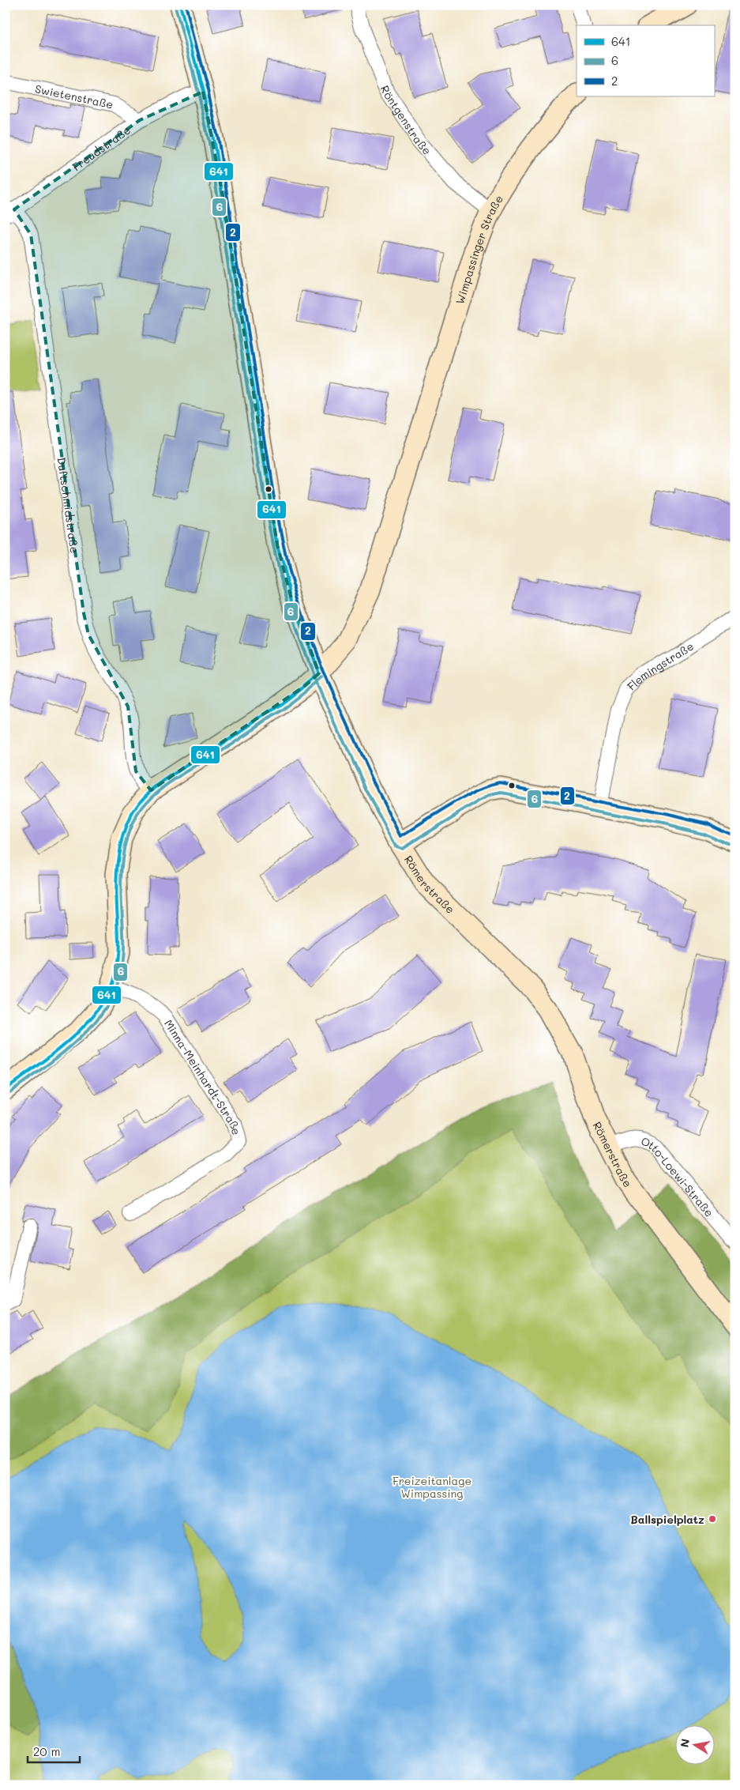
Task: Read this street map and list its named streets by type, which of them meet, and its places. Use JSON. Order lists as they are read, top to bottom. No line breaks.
{"streets":{"street":["Swietenstraße","Röntgenstraße","Freudstraße","Wimpassinger Straße","Duftschmidstraße","Flemingstraße","Römerstraße","Minna-Meinhardt-Straße","Otto-Loewi-Straße"]},"crossings":[["Swietenstraße","Freudstraße"],["Röntgenstraße","Wimpassinger Straße"],["Freudstraße","Duftschmidstraße"],["Freudstraße","Römerstraße"],["Wimpassinger Straße","Duftschmidstraße"],["Wimpassinger Straße","Römerstraße"],["Wimpassinger Straße","Minna-Meinhardt-Straße"],["Römerstraße","Otto-Loewi-Straße"]],"parks":["Freizeitanlage Wimpassing"],"places":["Ballspielplatz"],"lines":["transit line 641","transit line 2","transit line 6"],"legend":["641","6","2"],"scale_bar":"20 m","north":"left"}
